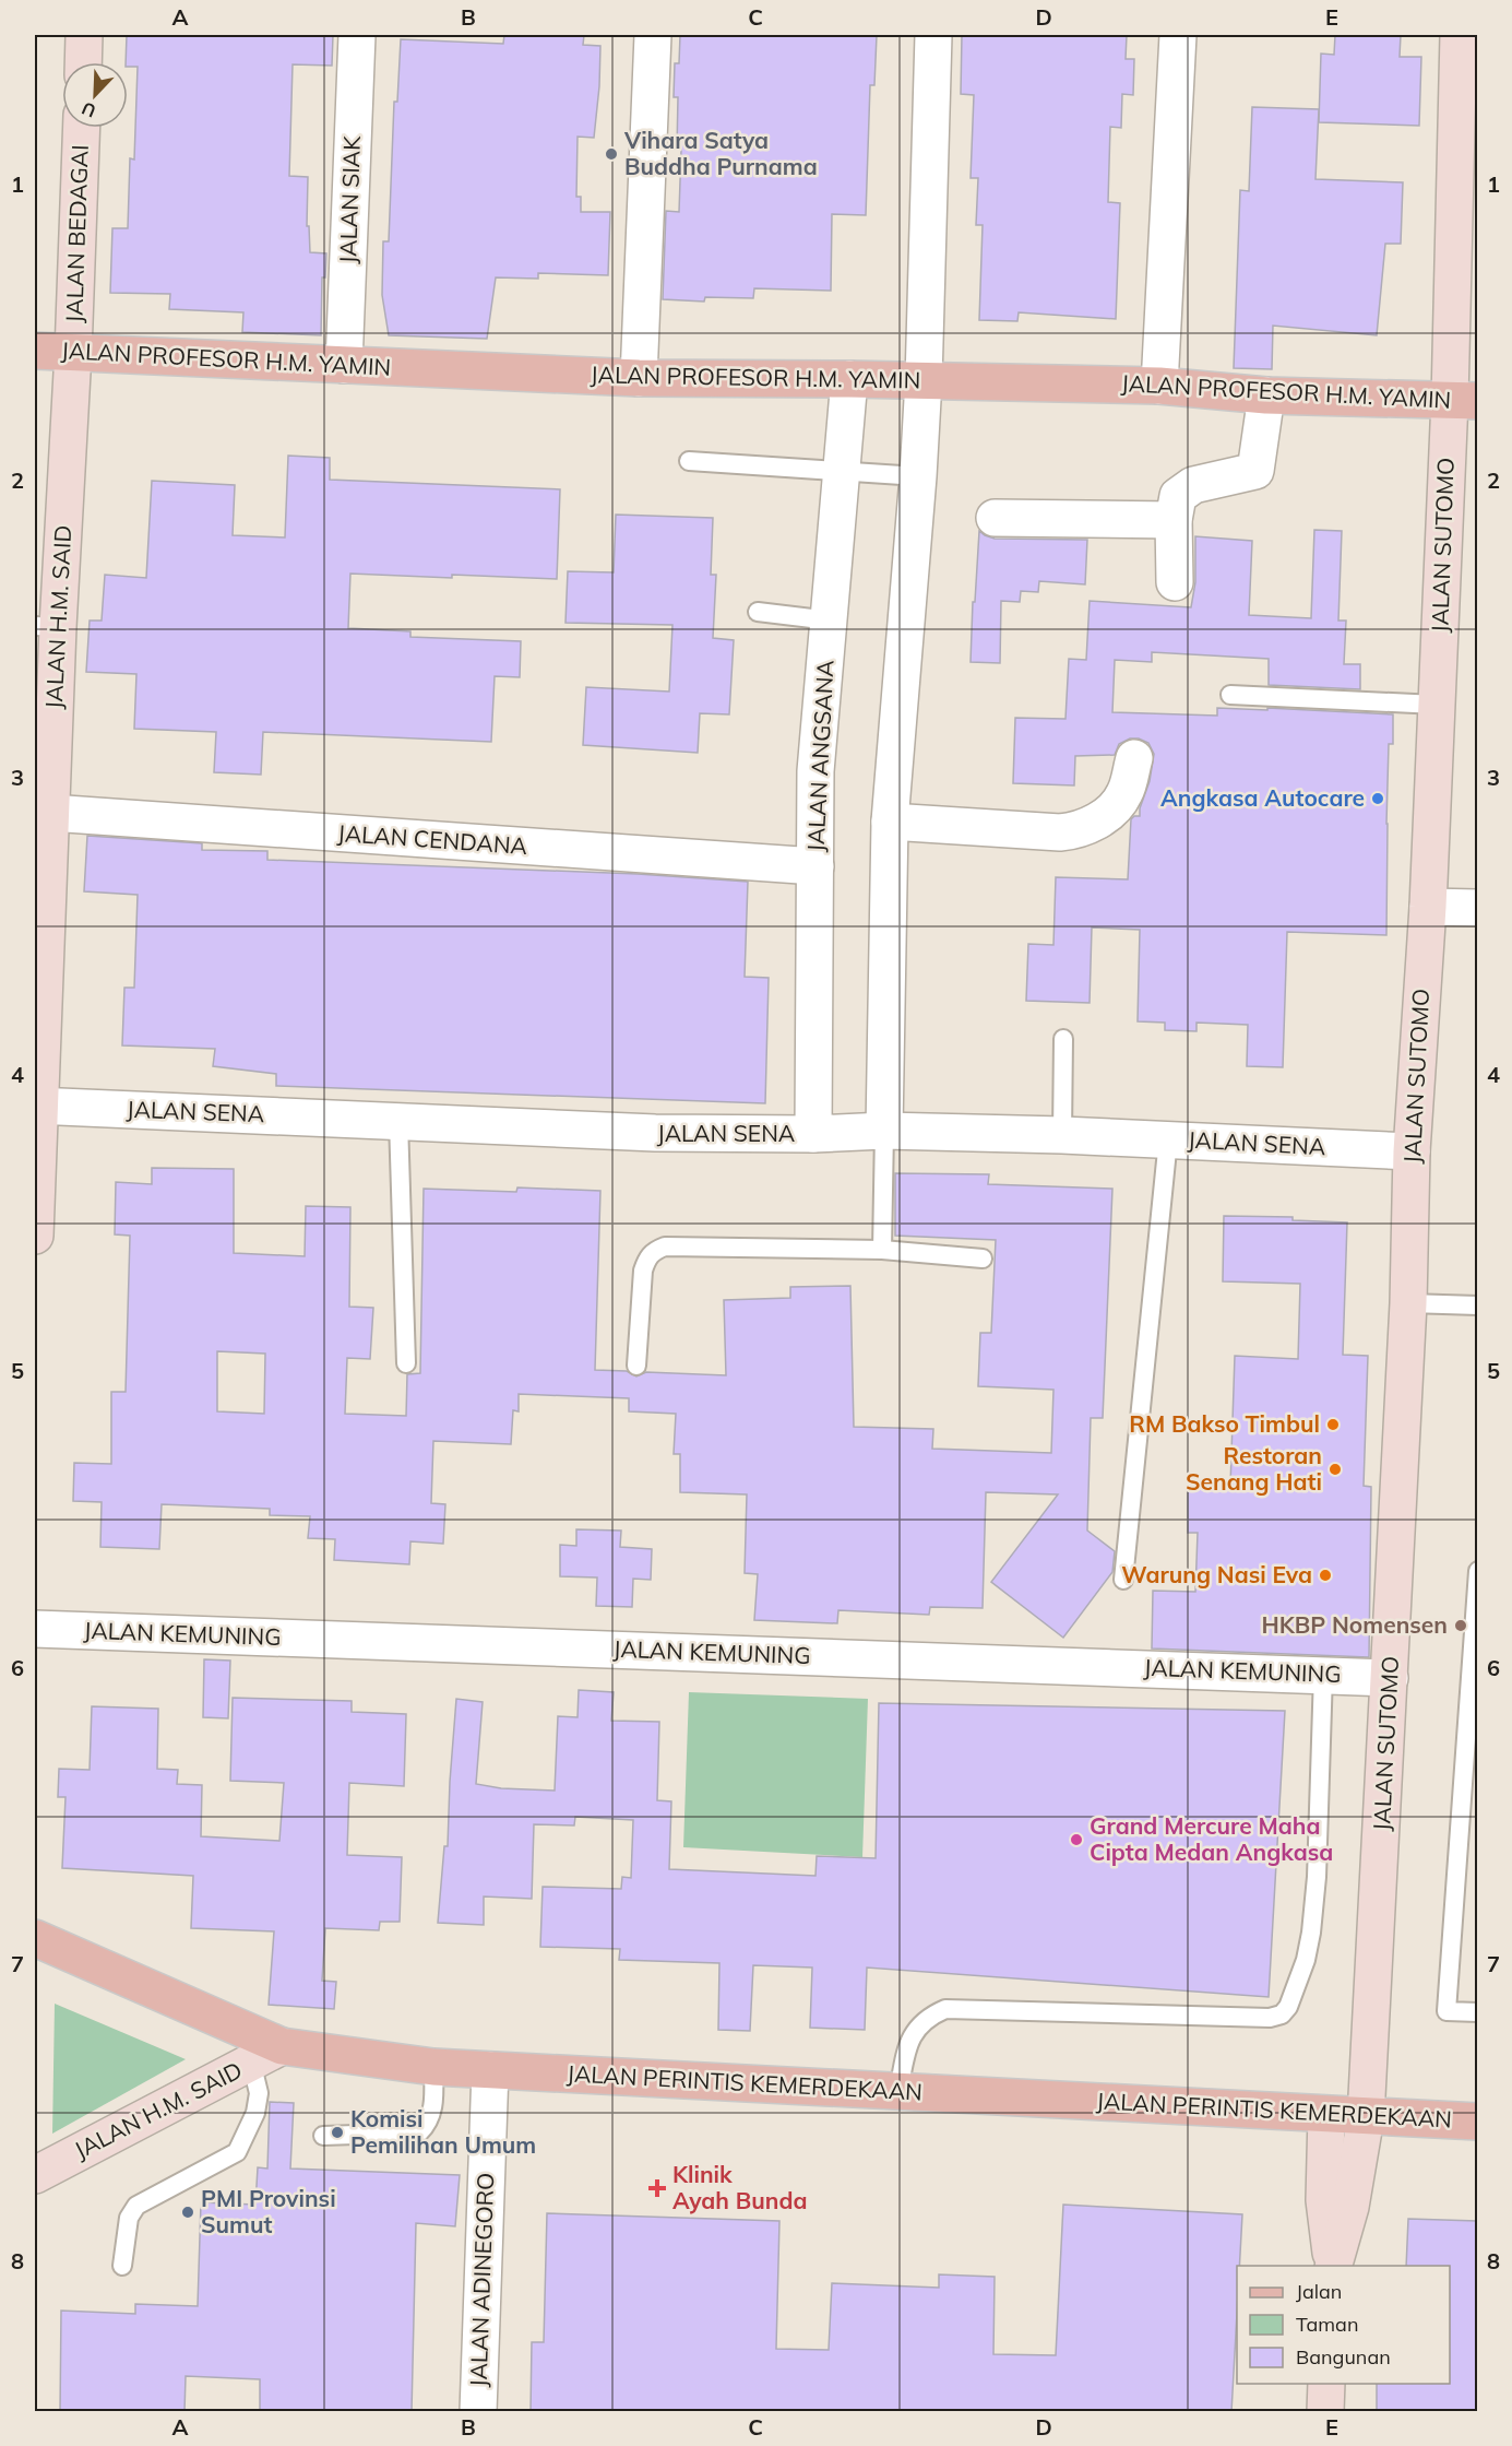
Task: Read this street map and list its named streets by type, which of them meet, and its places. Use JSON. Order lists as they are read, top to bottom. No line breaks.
{"streets":{"main road":["JALAN BEDAGAI","JALAN PROFESOR H.M. YAMIN","JALAN SUTOMO","JALAN H.M. SAID","JALAN PERINTIS KEMERDEKAAN"],"street":["JALAN SIAK","JALAN ANGSANA","JALAN CENDANA","JALAN SENA","JALAN KEMUNING","JALAN ADINEGORO"]},"crossings":[["JALAN SIAK","JALAN PROFESOR H.M. YAMIN"],["JALAN BEDAGAI","JALAN PROFESOR H.M. YAMIN"],["JALAN BEDAGAI","JALAN H.M. SAID"],["JALAN PROFESOR H.M. YAMIN","JALAN SUTOMO"],["JALAN PROFESOR H.M. YAMIN","JALAN H.M. SAID"],["JALAN PROFESOR H.M. YAMIN","JALAN ANGSANA"],["JALAN SUTOMO","JALAN SENA"],["JALAN SUTOMO","JALAN KEMUNING"],["JALAN SUTOMO","JALAN PERINTIS KEMERDEKAAN"],["JALAN H.M. SAID","JALAN CENDANA"],["JALAN H.M. SAID","JALAN SENA"],["JALAN H.M. SAID","JALAN PERINTIS KEMERDEKAAN"],["JALAN ANGSANA","JALAN CENDANA"],["JALAN ANGSANA","JALAN SENA"],["JALAN PERINTIS KEMERDEKAAN","JALAN ADINEGORO"]],"places":{"other":["Vihara Satya Buddha Purnama","Angkasa Autocare","RM Bakso Timbul","Restoran Senang Hati","Warung Nasi Eva","HKBP Nomensen","Grand Mercure Maha Cipta Medan Angkasa","Komisi Pemilihan Umum","PMI Provinsi Sumut"],"health":["Klinik Ayah Bunda"]},"legend":["Jalan","Taman","Bangunan"],"north":"bottom left","grid":{"columns":["A","B","C","D","E"],"rows":["1","2","3","4","5","6","7","8"]}}
